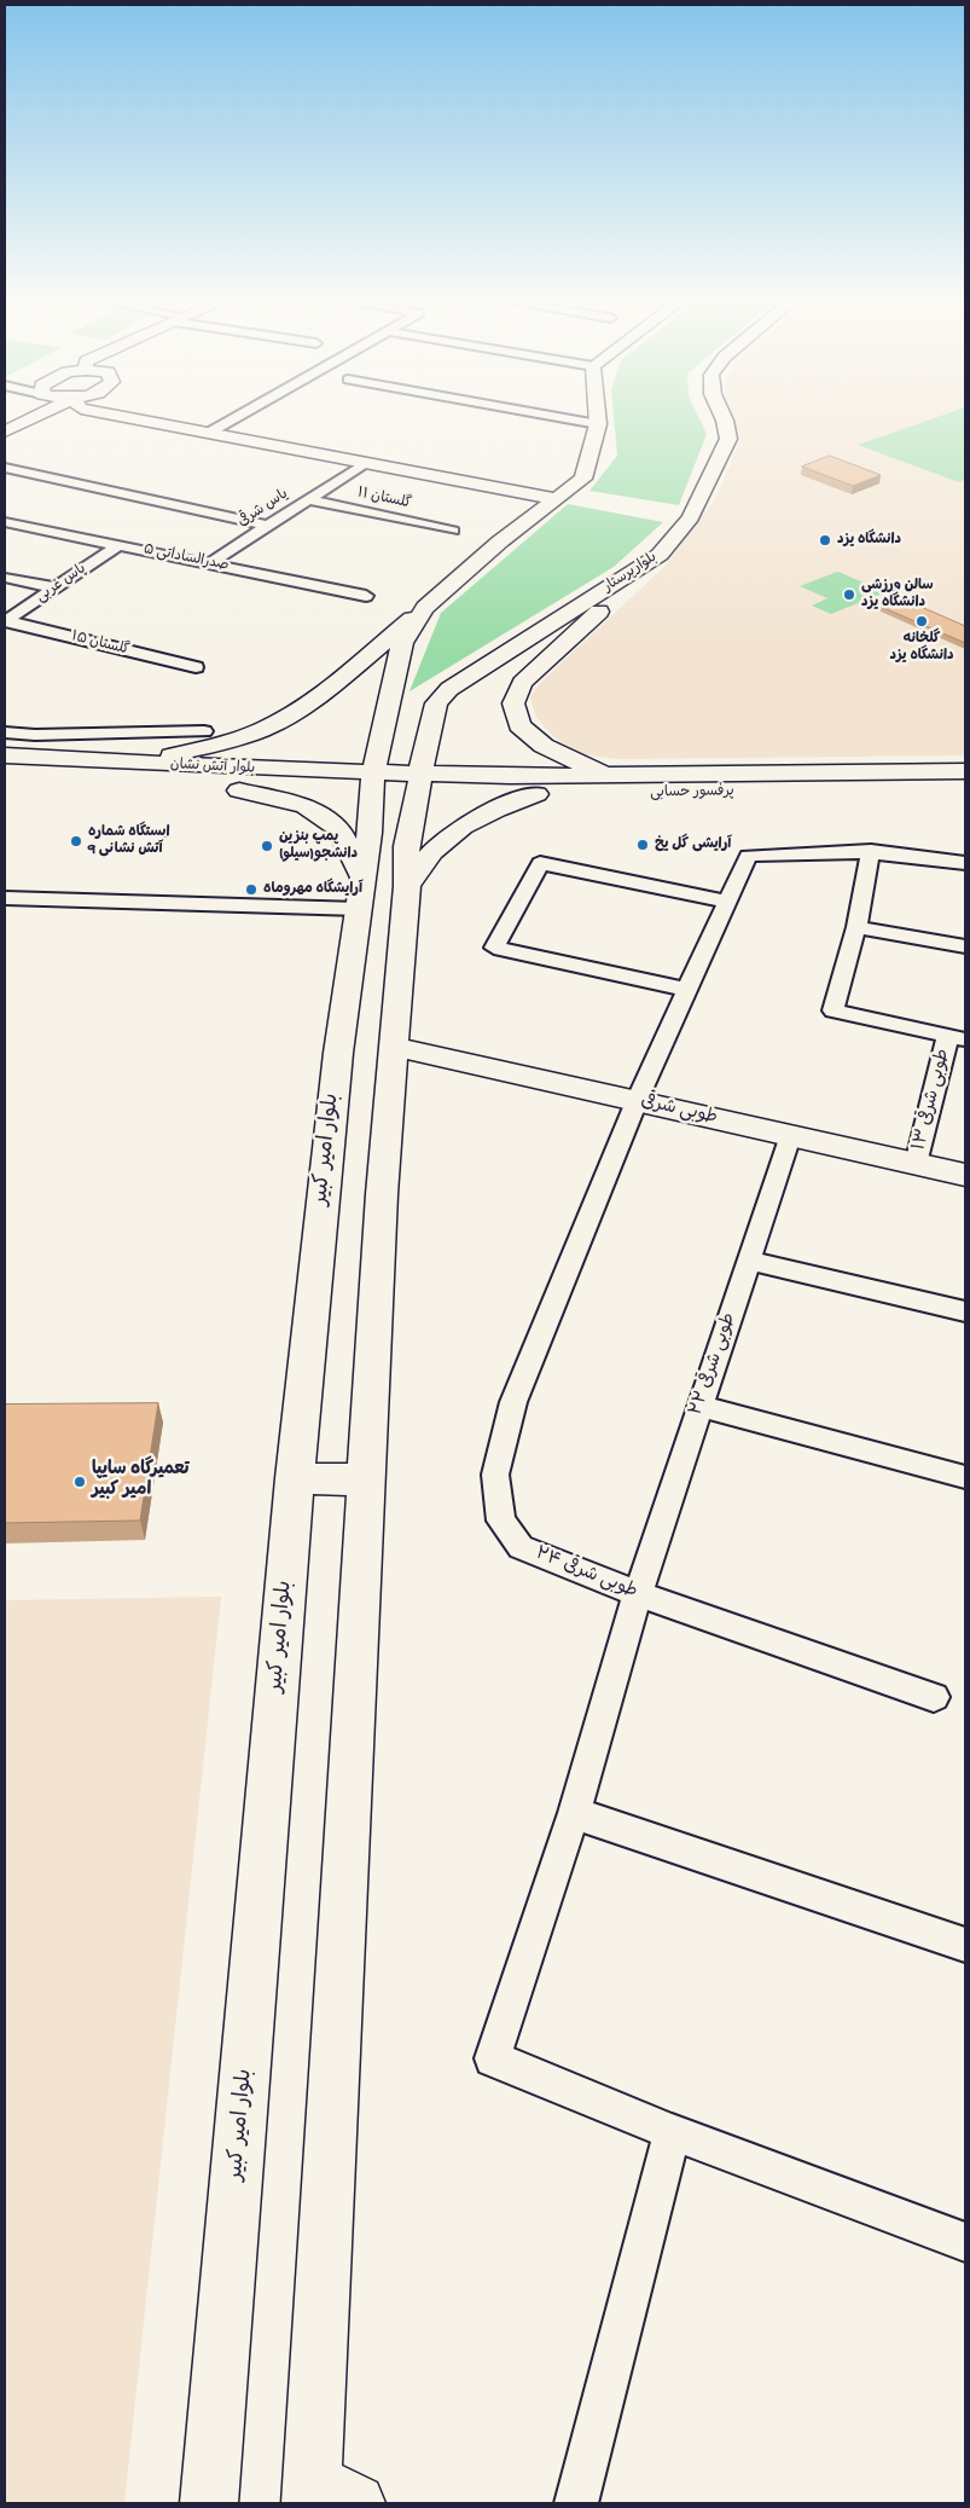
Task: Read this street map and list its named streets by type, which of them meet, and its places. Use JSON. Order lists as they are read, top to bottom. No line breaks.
{"streets":{"main road":["بلوارپرستار","بلوار آتش نشان","پرفسور حسابی","طوبی شرقی","بلوار امیر کبیر"],"street":["گلستان ۱۱","یاس شرقی","صدرالساداتی ۵","یاس غربی","گلستان ۱۵","طوبی شرقی ۱۳","طوبی شرقی ۲۲","طوبی شرقی ۲۴"]},"crossings":[["گلستان ۱۱","یاس شرقی"],["یاس شرقی","صدرالساداتی ۵"],["صدرالساداتی ۵","یاس غربی"],["بلوارپرستار","بلوار آتش نشان"],["بلوارپرستار","پرفسور حسابی"],["یاس غربی","گلستان ۱۵"],["بلوار آتش نشان","پرفسور حسابی"],["بلوار آتش نشان","بلوار امیر کبیر"],["طوبی شرقی ۱۳","طوبی شرقی"],["طوبی شرقی","طوبی شرقی ۲۲"],["طوبی شرقی","طوبی شرقی ۲۴"],["طوبی شرقی ۲۲","طوبی شرقی ۲۴"]],"places":["دانشگاه یزد","سالن ورزشی دانشگاه یزد","گلخانه دانشگاه یزد","ایستگاه شماره 9 آتش نشانی","آرایشی گل یخ","پمپ بنزین دانشجو(سیلو)","آرایشگاه مهروماه","تعمیرگاه سایپا امیر کبیر"]}
